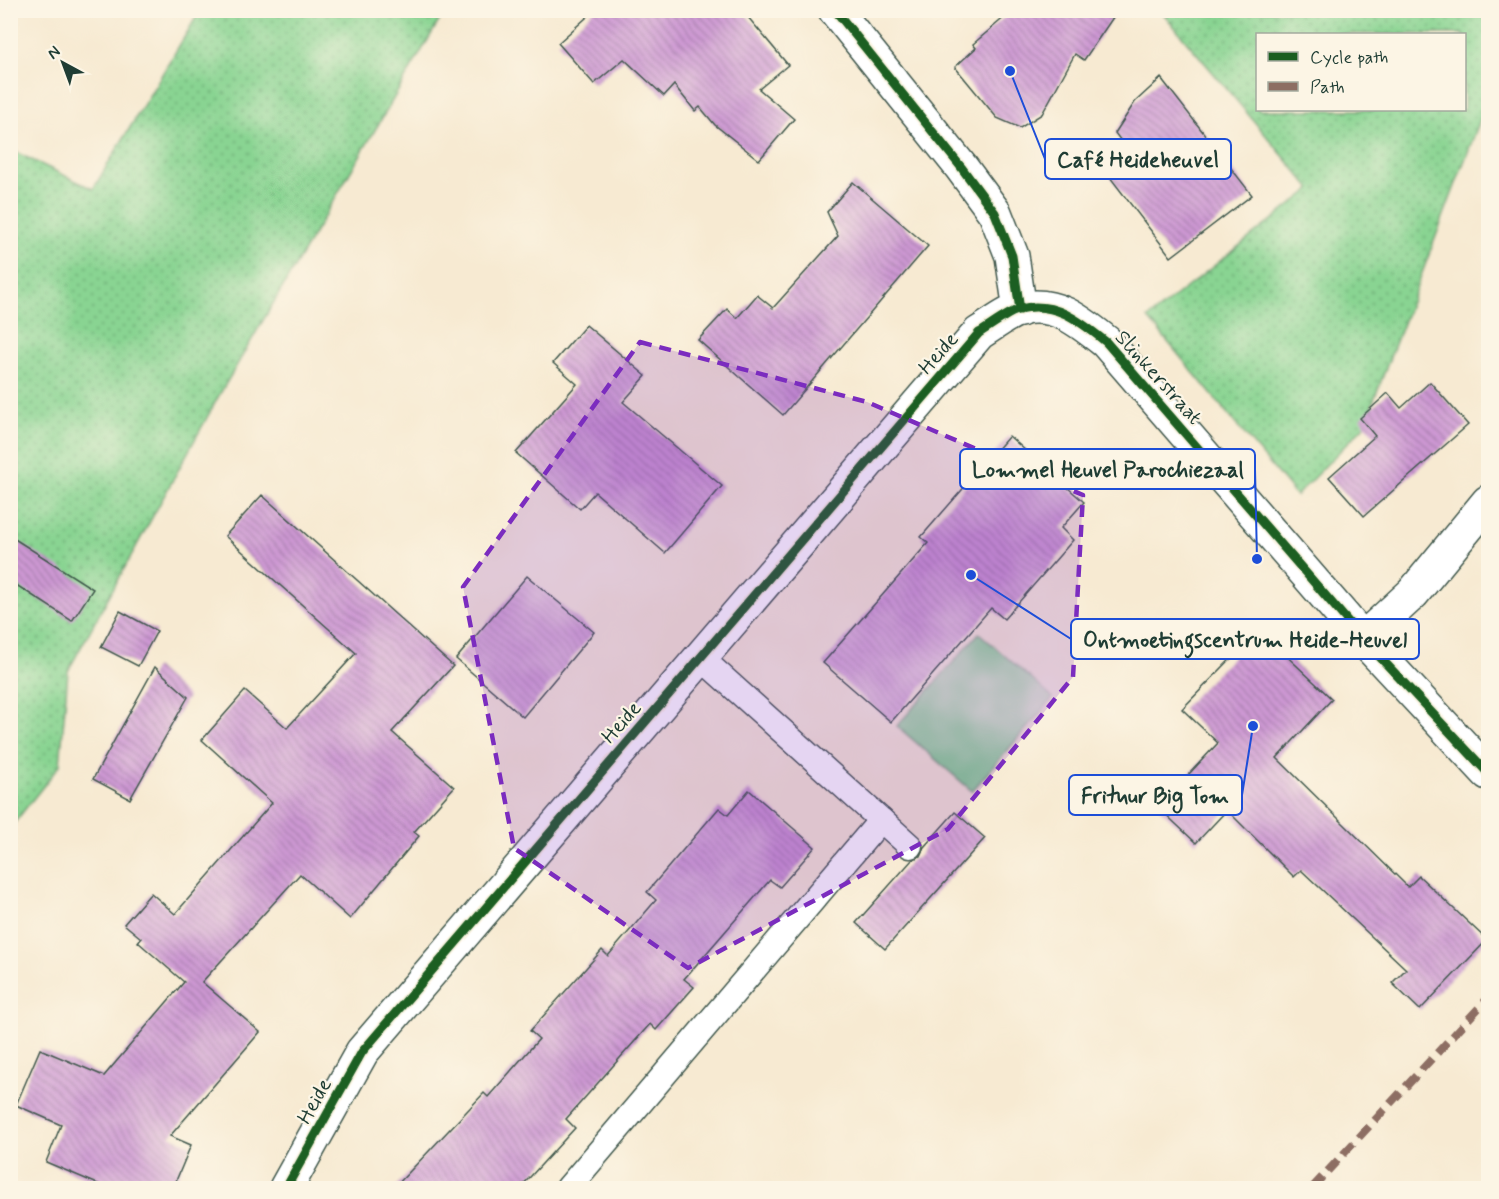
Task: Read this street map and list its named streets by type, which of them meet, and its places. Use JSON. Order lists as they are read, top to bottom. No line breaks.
{"streets":{"street":["Heide","Slinkerstraat"]},"crossings":[["Heide","Slinkerstraat"]],"places":["Café Heideheuvel","Lommel Heuvel Parochiezaal","Ontmoetingscentrum Heide-Heuvel","Frituur Big Tom"],"legend":["Cycle path","Path"],"north":"top left"}
